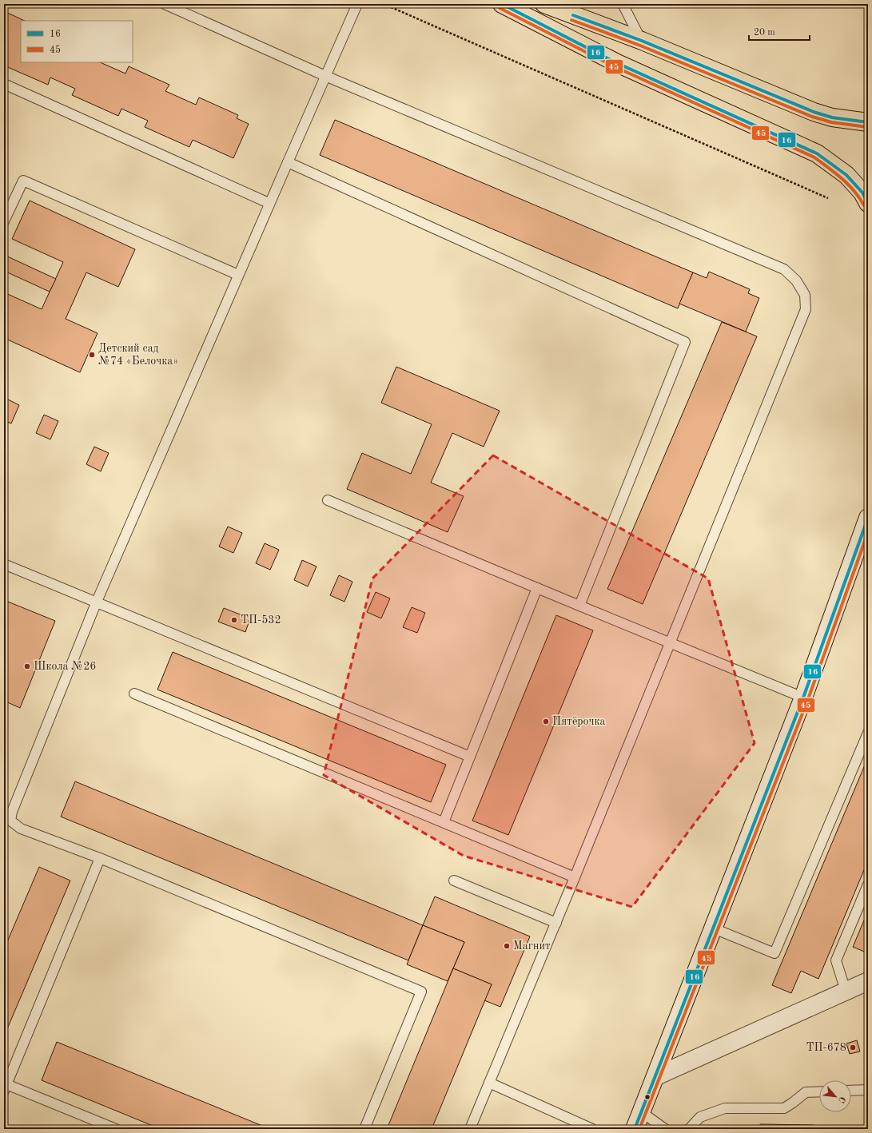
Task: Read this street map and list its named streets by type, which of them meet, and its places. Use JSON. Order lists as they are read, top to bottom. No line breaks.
{"places":["Детский сад №74 «Белочка»","ТП-532","Школа №26","Пятёрочка","Магнит","ТП-678"],"lines":["transit line 16","transit line 45"],"legend":["16","45"],"scale_bar":"20 m","north":"bottom right"}
